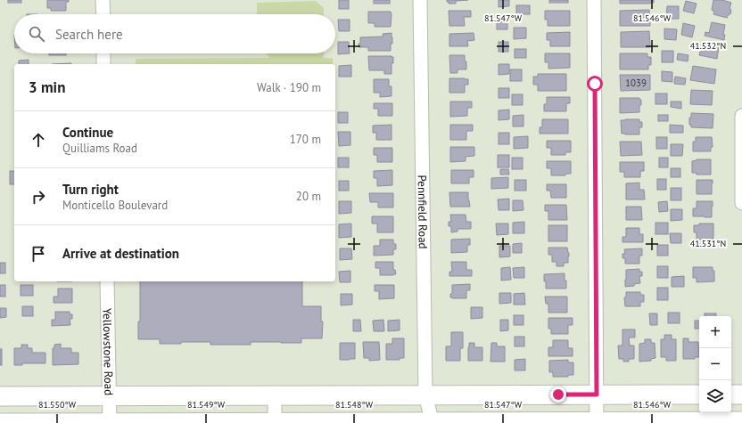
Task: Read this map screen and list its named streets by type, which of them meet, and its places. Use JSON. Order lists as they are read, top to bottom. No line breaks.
{"streets":{"street":["Pennfield Road","Yellowstone Road"]},"house_numbers":["1039"],"page":{"search":"Search here","heading":["3 min","Walk · 190 m"],"list":[["Continue","Quilliams Road","170 m"],["Turn right","Monticello Boulevard","20 m"],"Arrive at destination"],"map_buttons":["+","−"]},"coordinates":["81.547°W","81.546°W","41.532°N","41.531°N","81.550°W","81.549°W","81.548°W"]}
